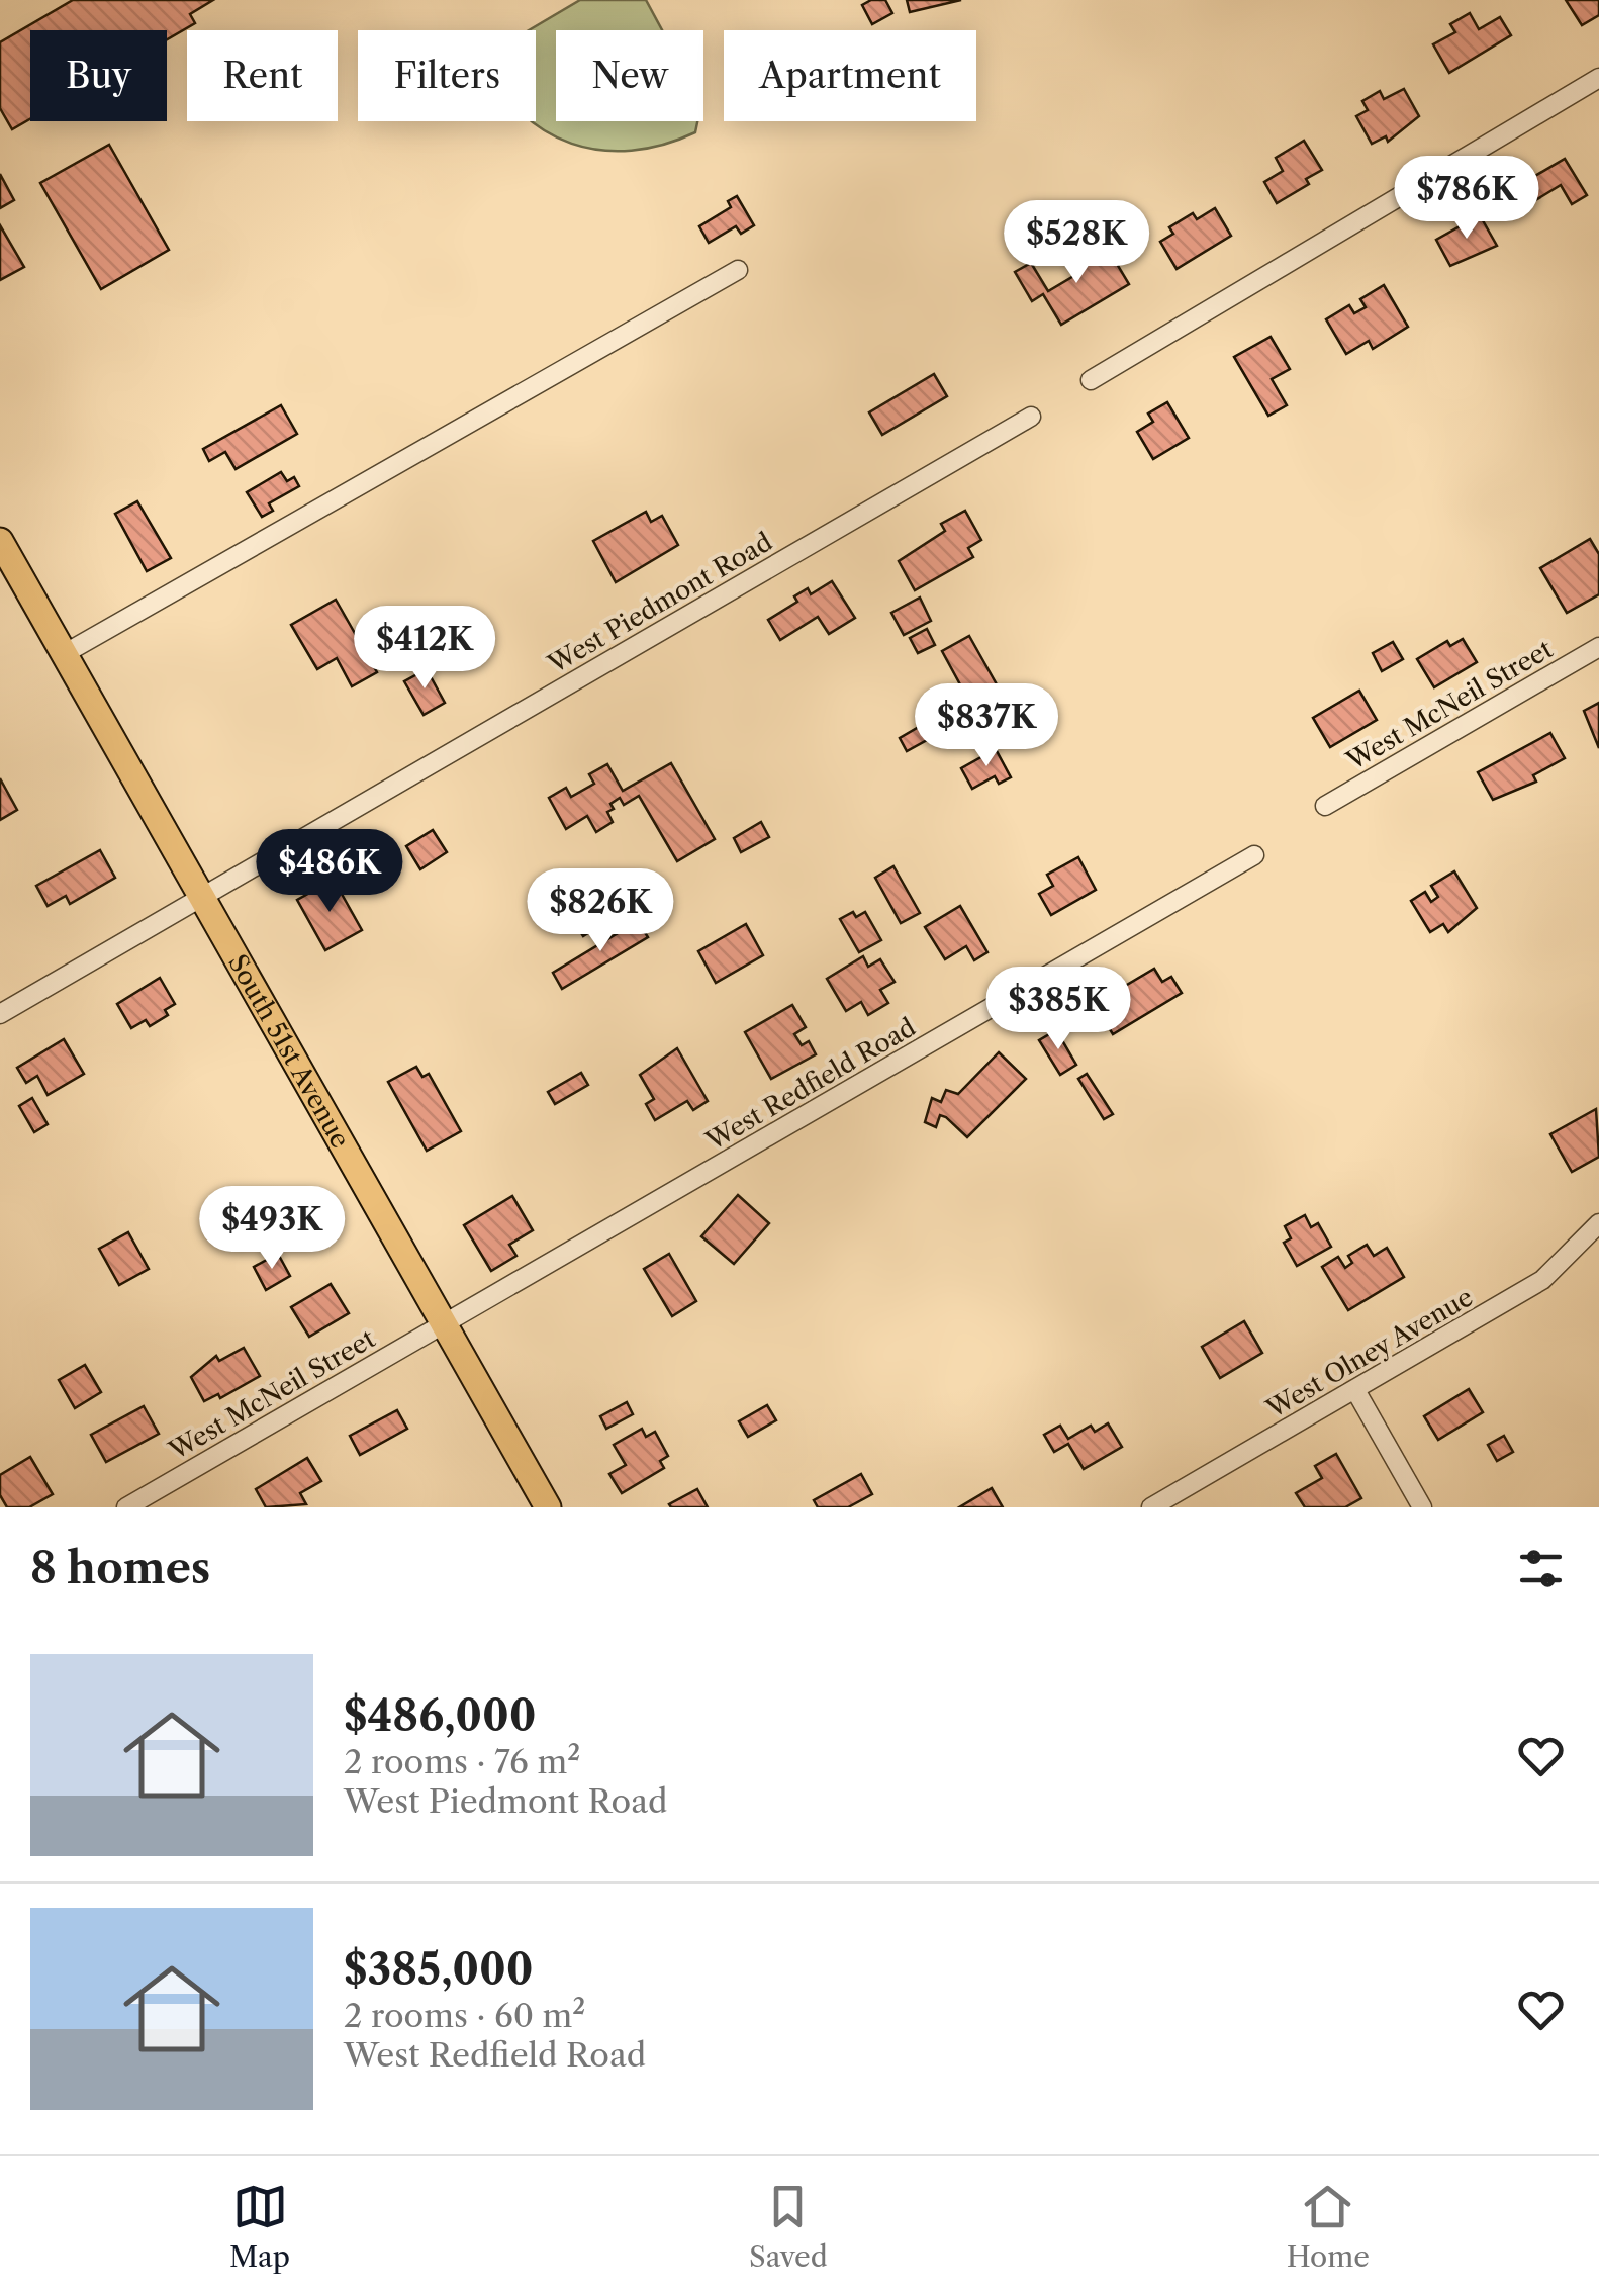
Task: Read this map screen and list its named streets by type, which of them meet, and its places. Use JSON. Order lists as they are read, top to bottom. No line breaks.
{"streets":{"main road":["South 51st Avenue"],"street":["West Piedmont Road","West McNeil Street","West Redfield Road","West Olney Avenue"]},"crossings":[["West Piedmont Road","South 51st Avenue"],["West McNeil Street","South 51st Avenue"],["West McNeil Street","West Redfield Road"],["South 51st Avenue","West Redfield Road"]],"page":{"chip":["Buy","Rent","Filters","New","Apartment"],"price":["$786K","$528K","$412K","$837K","$486K","$826K","$385K","$493K"],"heading":"8 homes","list":[{"name":"$486,000","note":"2 rooms · 76 m² · West Piedmont Road"},{"name":"$385,000","note":"2 rooms · 60 m² · West Redfield Road"}],"tabs":["Map","Saved","Home"]}}
